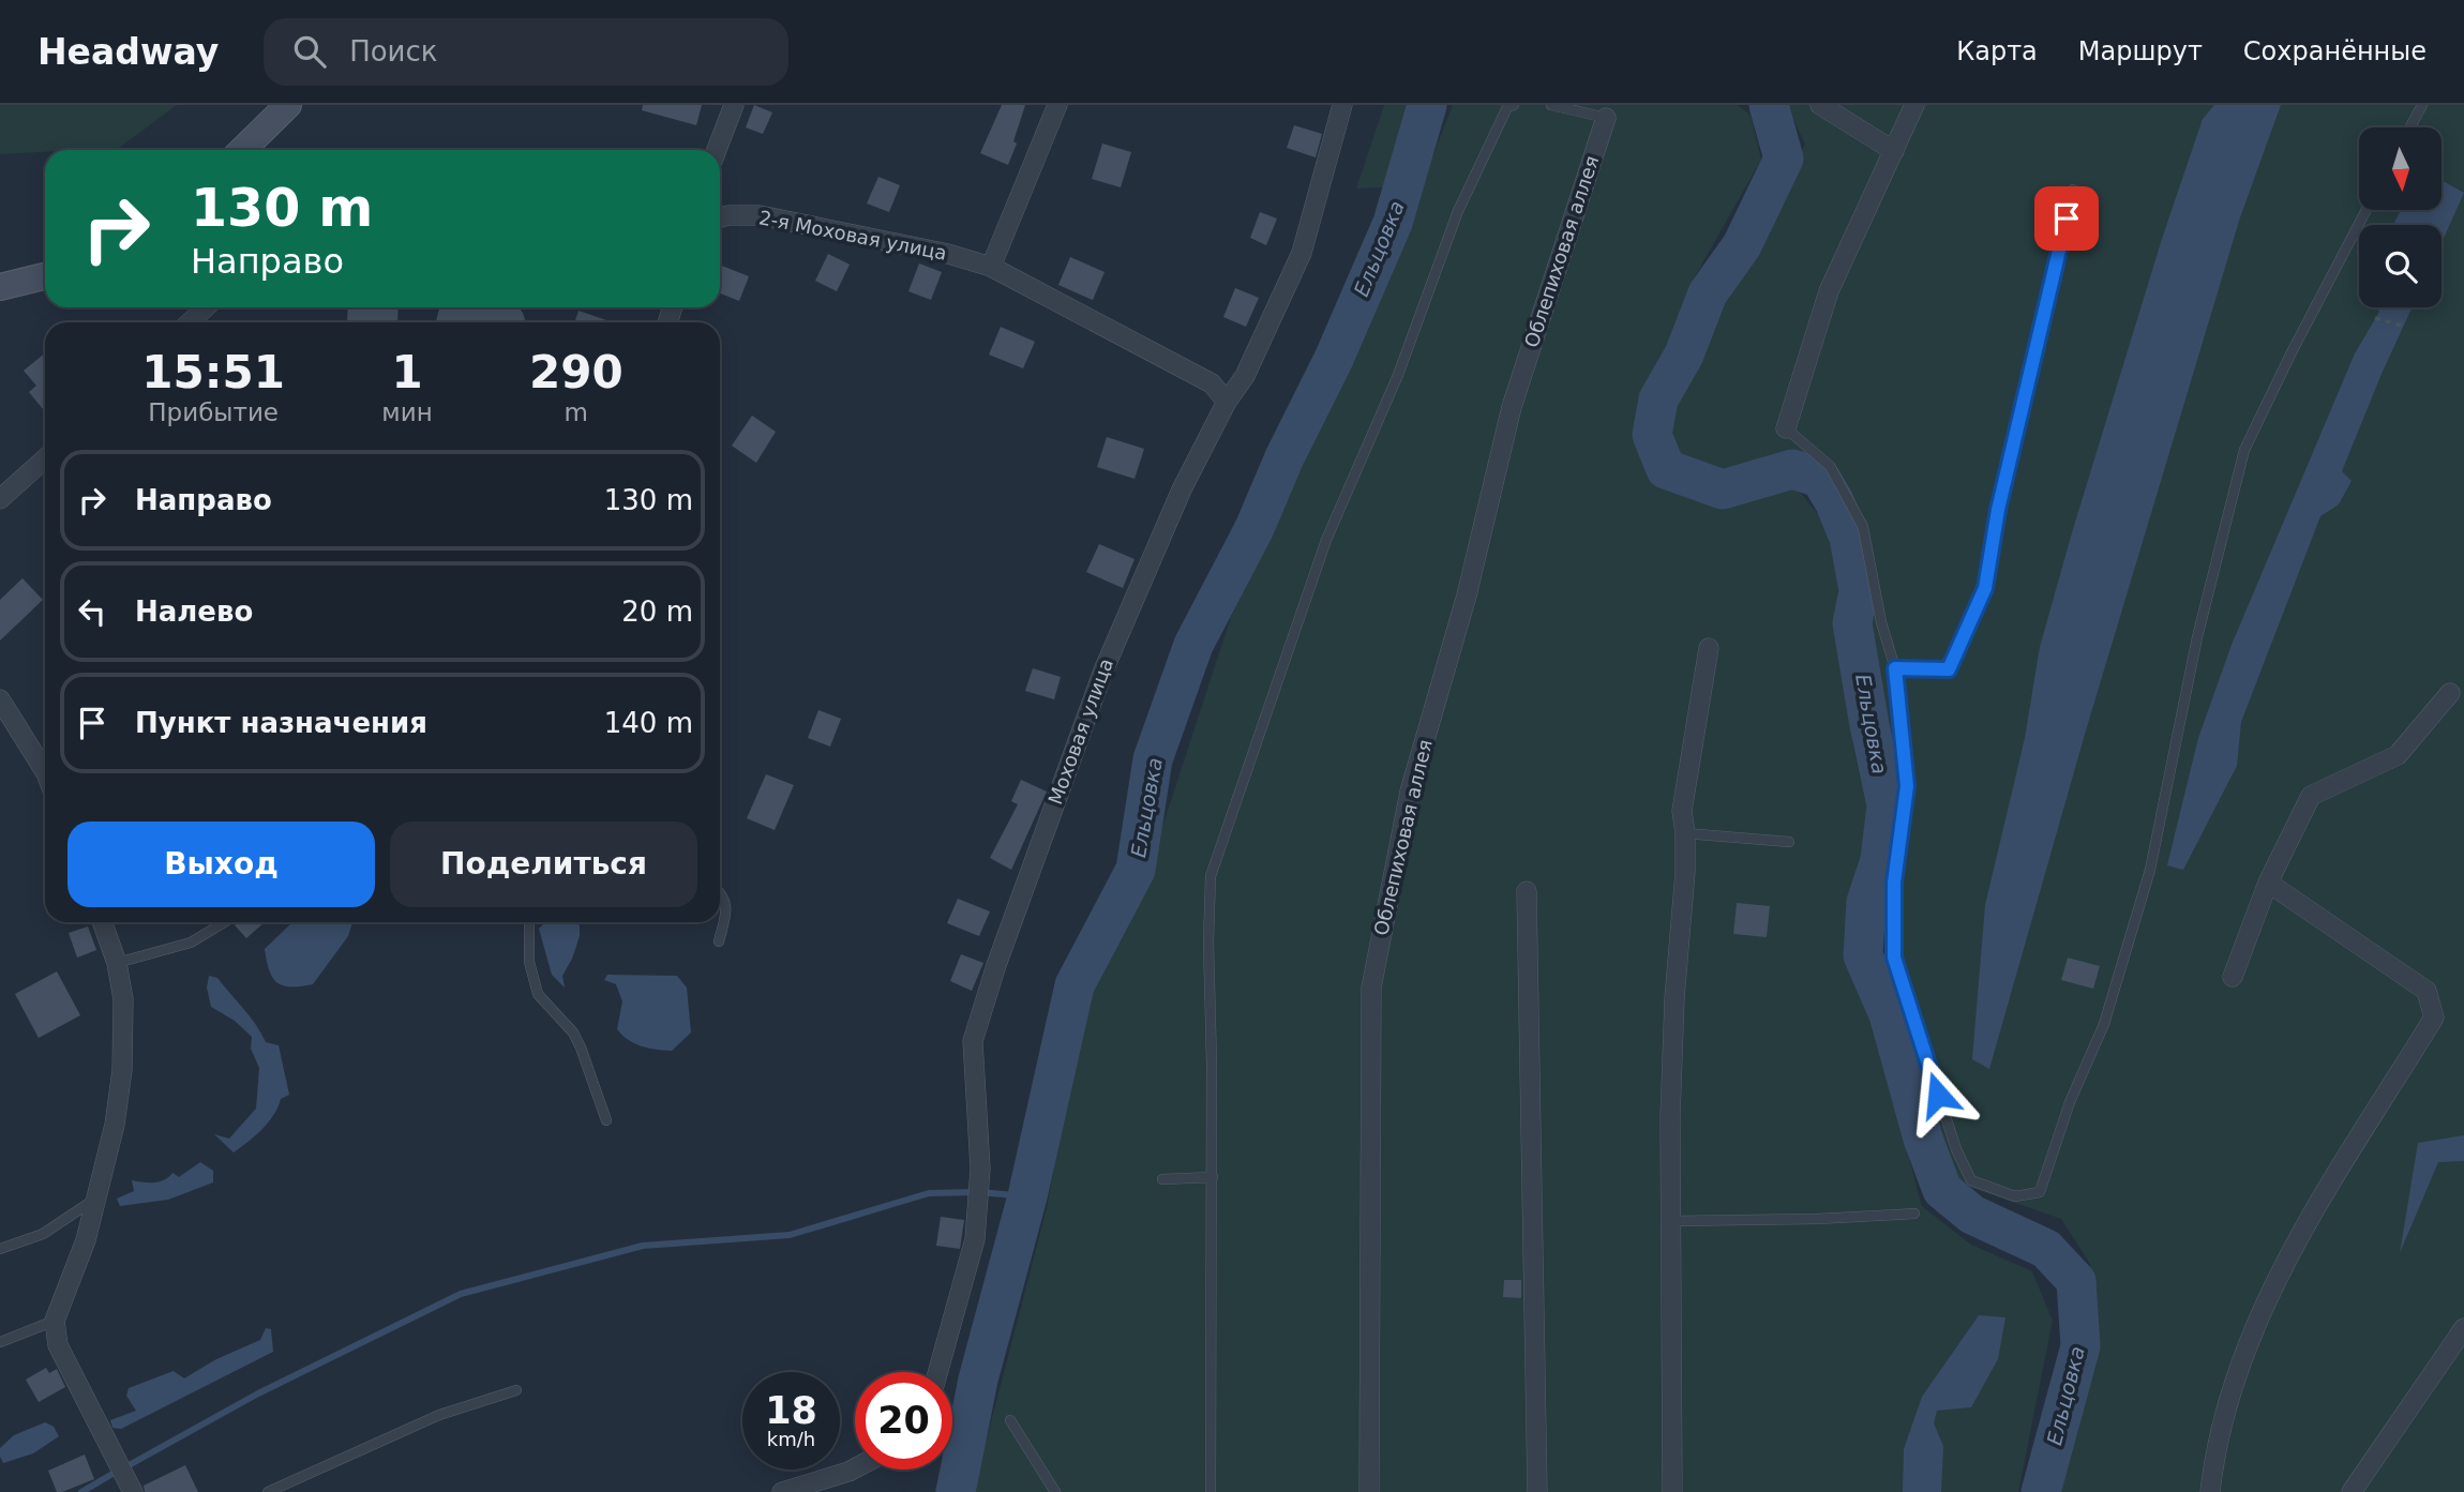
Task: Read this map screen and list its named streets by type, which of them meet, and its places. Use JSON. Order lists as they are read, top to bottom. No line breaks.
{"streets":{"street":["2-я Моховая улица","Облепиховая аллея","Моховая улица"]},"crossings":[["2-я Моховая улица","Моховая улица"]],"water":["Ельцовка"],"north":"bottom","page":{"header":"Headway","search":"Поиск","nav":["Карта","Маршрут","Сохранённые"],"turn":["130 m","Направо"],"eta":["15:51","Прибытие","1","мин","290","m"],"list":[{"name":"Направо","value":"130 m"},{"name":"Налево","value":"20 m"},{"name":"Пункт назначения","value":"140 m"}],"buttons":["Выход","Поделиться"],"speed":"18 km/h","limit":"20"}}
